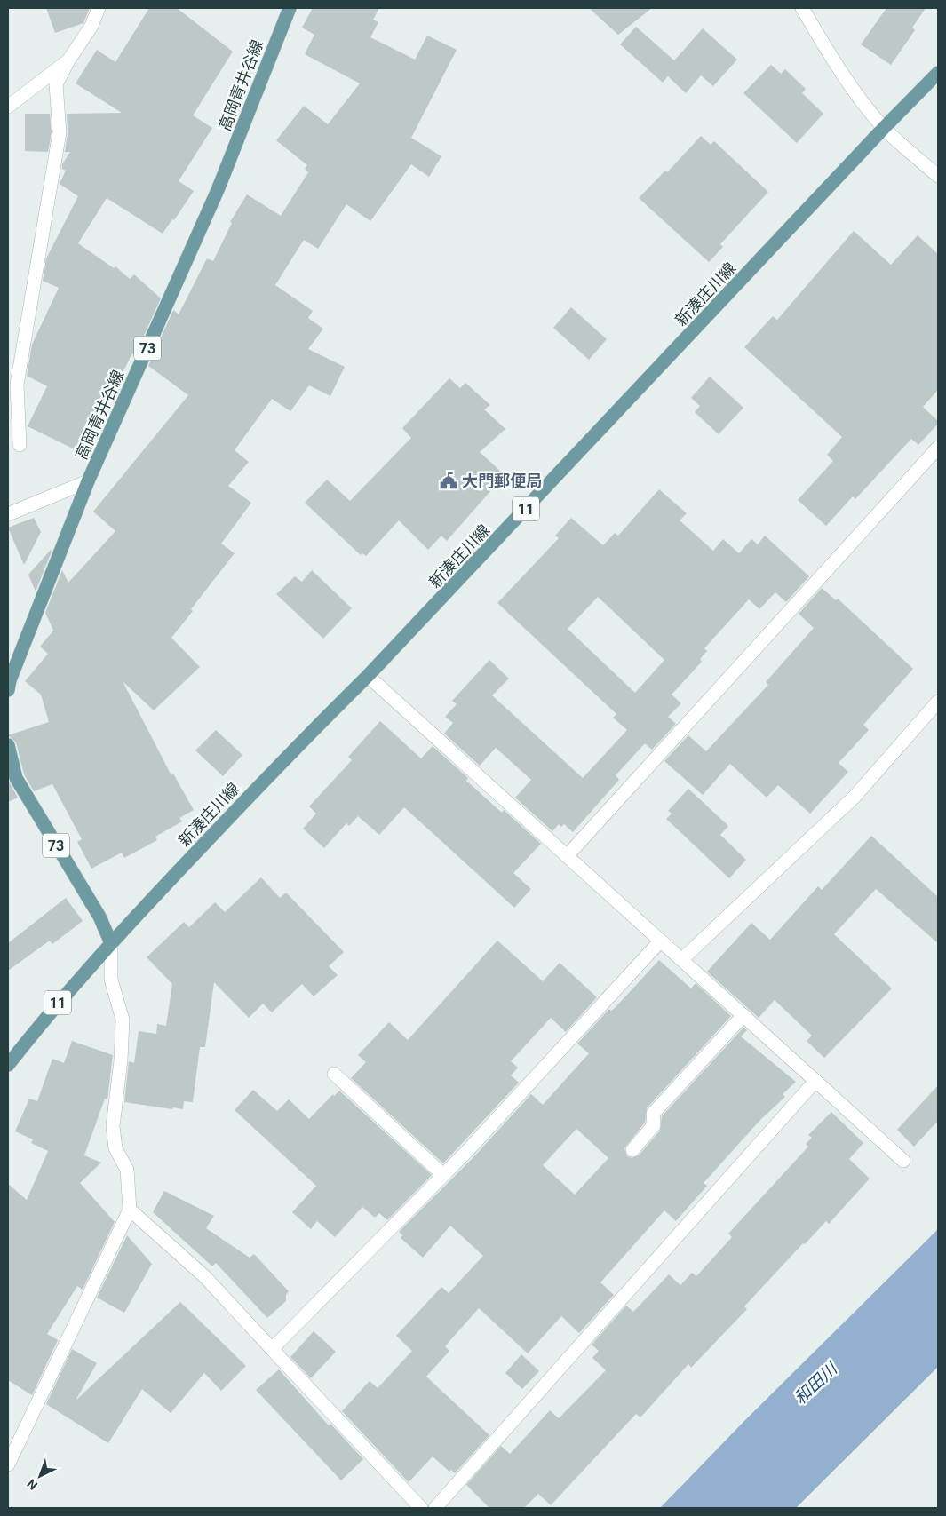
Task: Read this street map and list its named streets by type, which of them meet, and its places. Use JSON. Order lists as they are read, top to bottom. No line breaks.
{"streets":{"main road":["高岡青井谷線","新湊庄川線","73","11"]},"crossings":[["新湊庄川線","73"]],"water":["和田川"],"places":{"public building":["大門郵便局"]},"north":"bottom left"}
